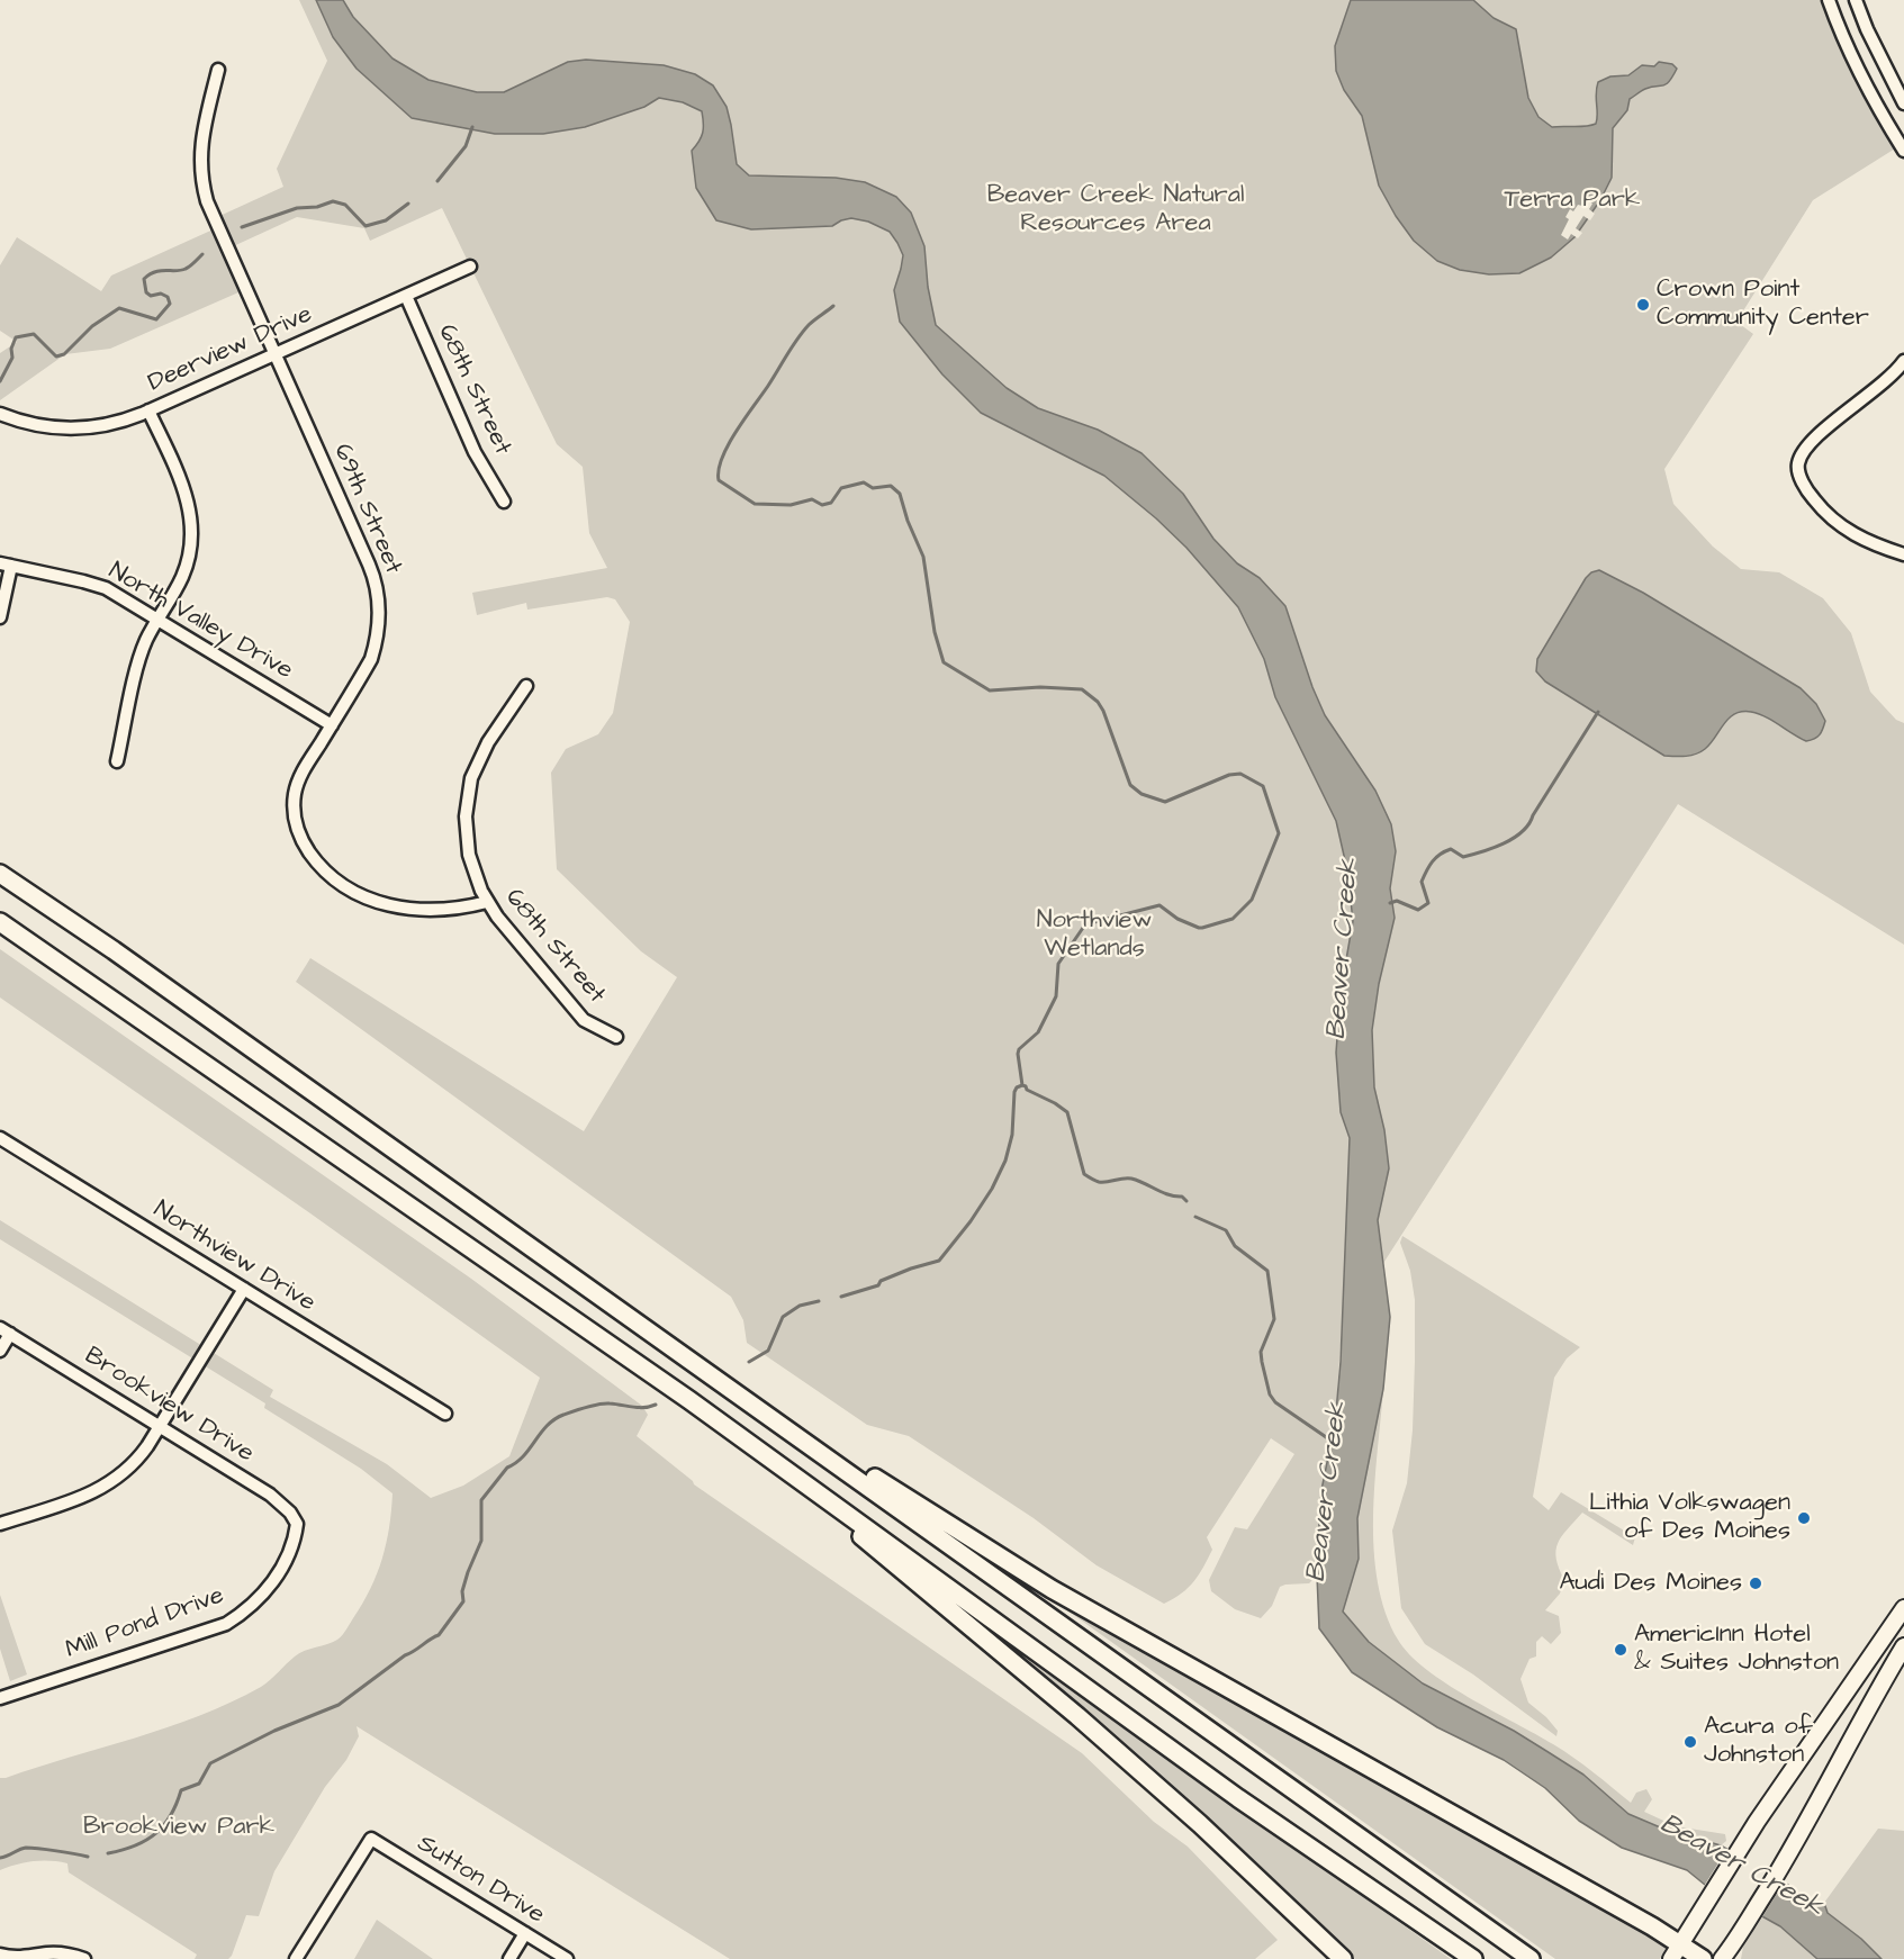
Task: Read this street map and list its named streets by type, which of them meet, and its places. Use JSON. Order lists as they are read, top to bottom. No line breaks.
{"streets":{"street":["Deerview Drive","68th Street","69th Street","North Valley Drive","Northview Drive","Brookview Drive","Mill Pond Drive","Sutton Drive"]},"crossings":[["Deerview Drive","68th Street"],["Deerview Drive","69th Street"],["68th Street","69th Street"],["69th Street","North Valley Drive"],["Brookview Drive","Mill Pond Drive"]],"water":["Beaver Creek"],"parks":["Beaver Creek Natural Resources Area","Terra Park","Northview Wetlands","Brookview Park"],"places":["Crown Point Community Center","Lithia Volkswagen of Des Moines","Audi Des Moines","AmericInn Hotel & Suites Johnston","Acura of Johnston"]}
